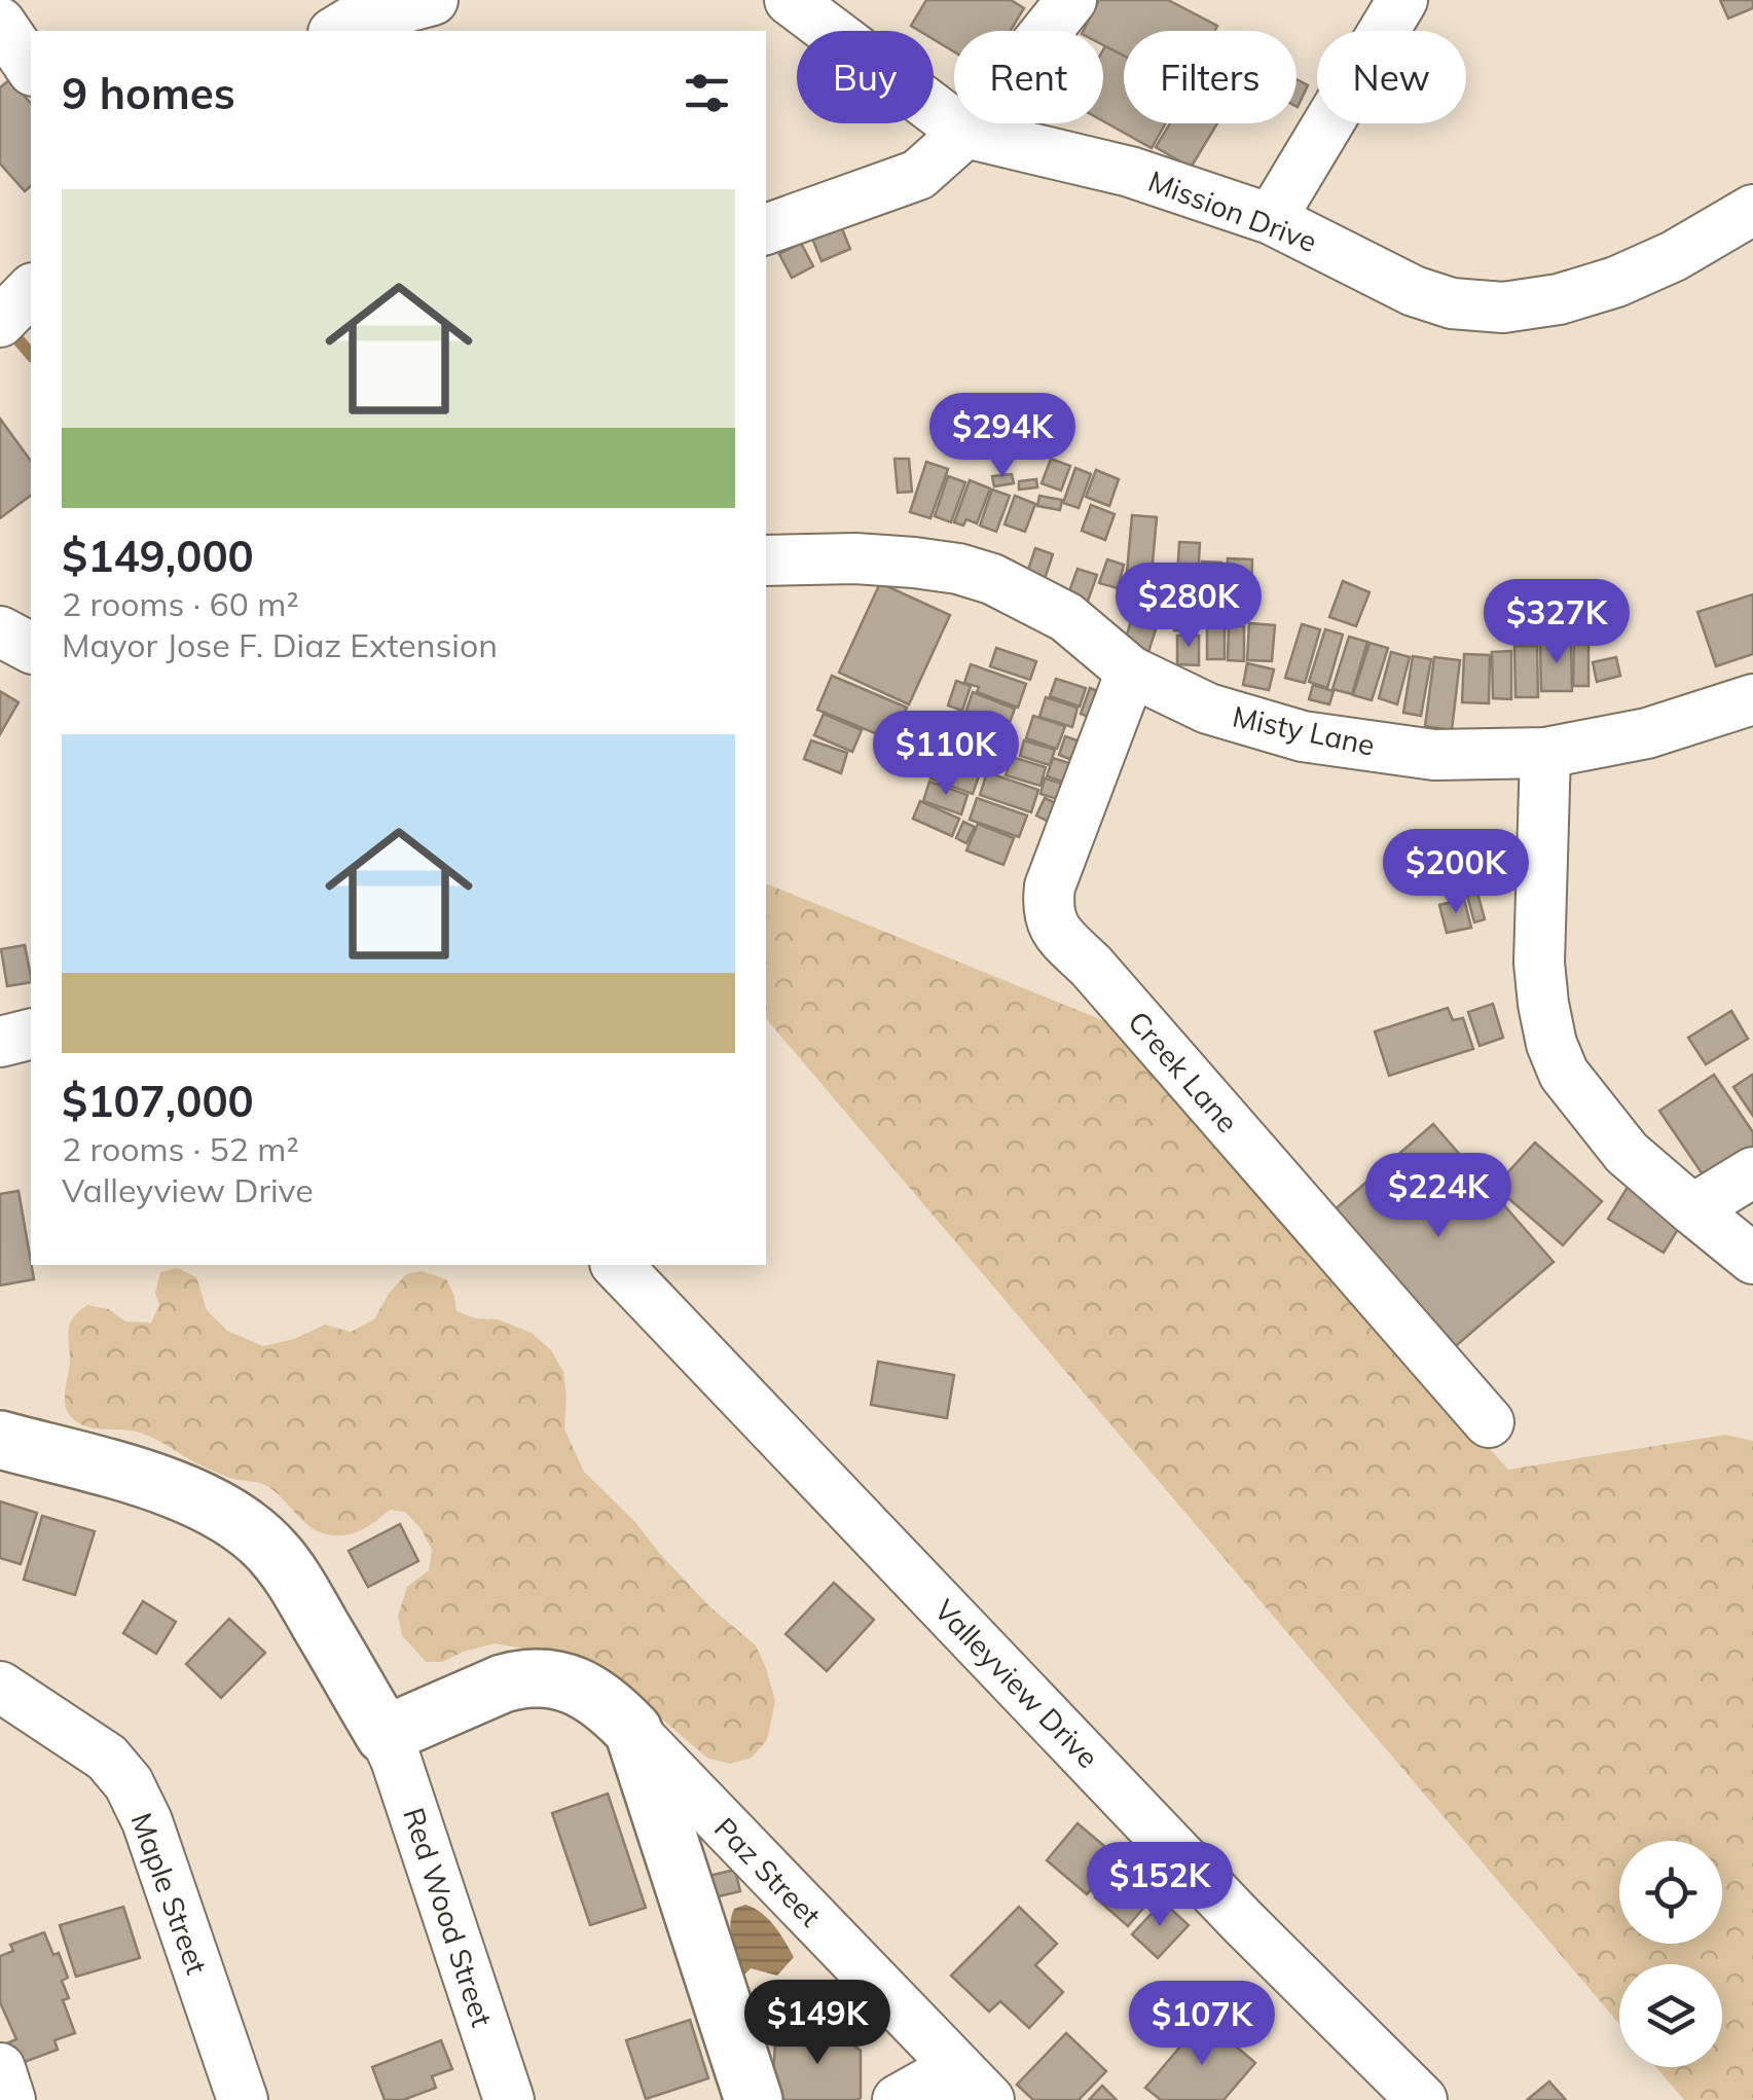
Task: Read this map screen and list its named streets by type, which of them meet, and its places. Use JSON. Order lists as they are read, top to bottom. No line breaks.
{"streets":{"street":["Mission Drive","Misty Lane","Creek Lane","Valleyview Drive","Paz Street","Maple Street","Red Wood Street"]},"crossings":[["Misty Lane","Creek Lane"]],"page":{"chip":["Buy","Rent","Filters","New"],"heading":"9 homes","list":[{"name":"$149,000","note":"2 rooms · 60 m² · Mayor Jose F. Diaz Extension"},{"name":"$107,000","note":"2 rooms · 52 m² · Valleyview Drive"}],"price":["$294K","$280K","$327K","$110K","$200K","$224K","$152K","$149K","$107K"]}}
